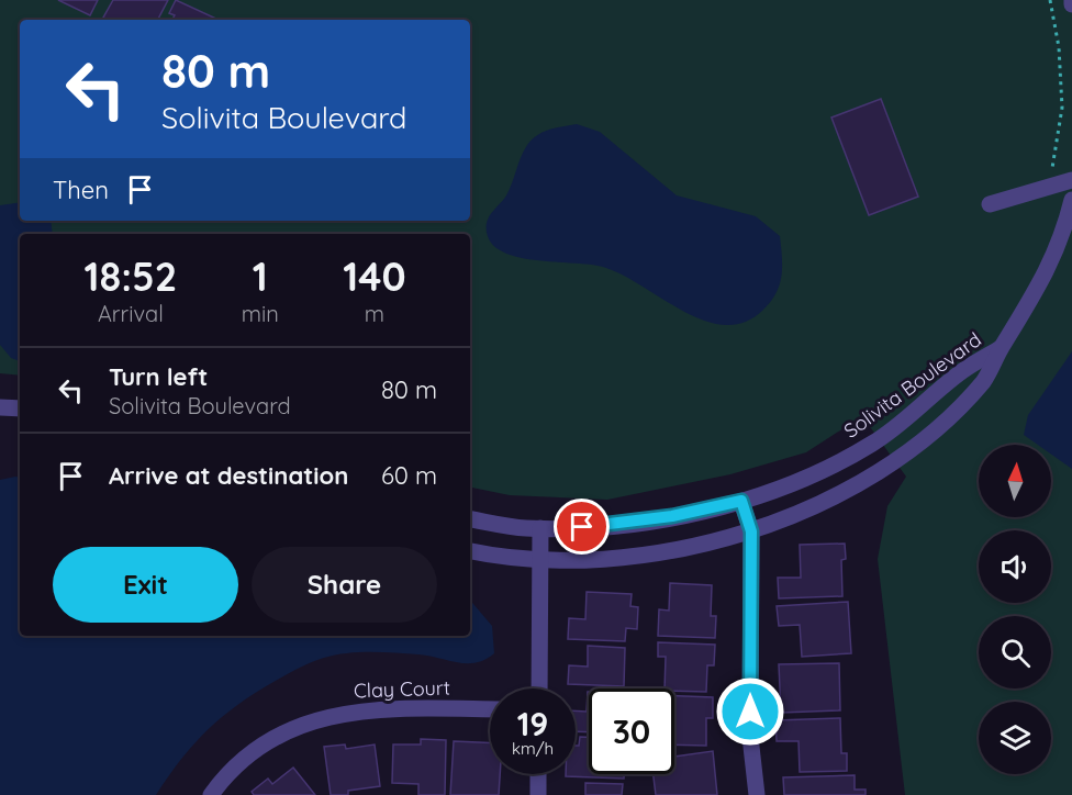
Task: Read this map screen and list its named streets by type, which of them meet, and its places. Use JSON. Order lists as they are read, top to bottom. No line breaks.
{"streets":{"street":["Solivita Boulevard","Clay Court"]},"north":"top","page":{"turn":["80 m","Solivita Boulevard"],"then":"Then","eta":["18:52","Arrival","1","min","140","m"],"list":[{"name":"Turn left","note":"Solivita Boulevard","value":"80 m"},{"name":"Arrive at destination","value":"60 m"}],"buttons":["Exit","Share"],"speed":"19 km/h","limit":"30"}}
